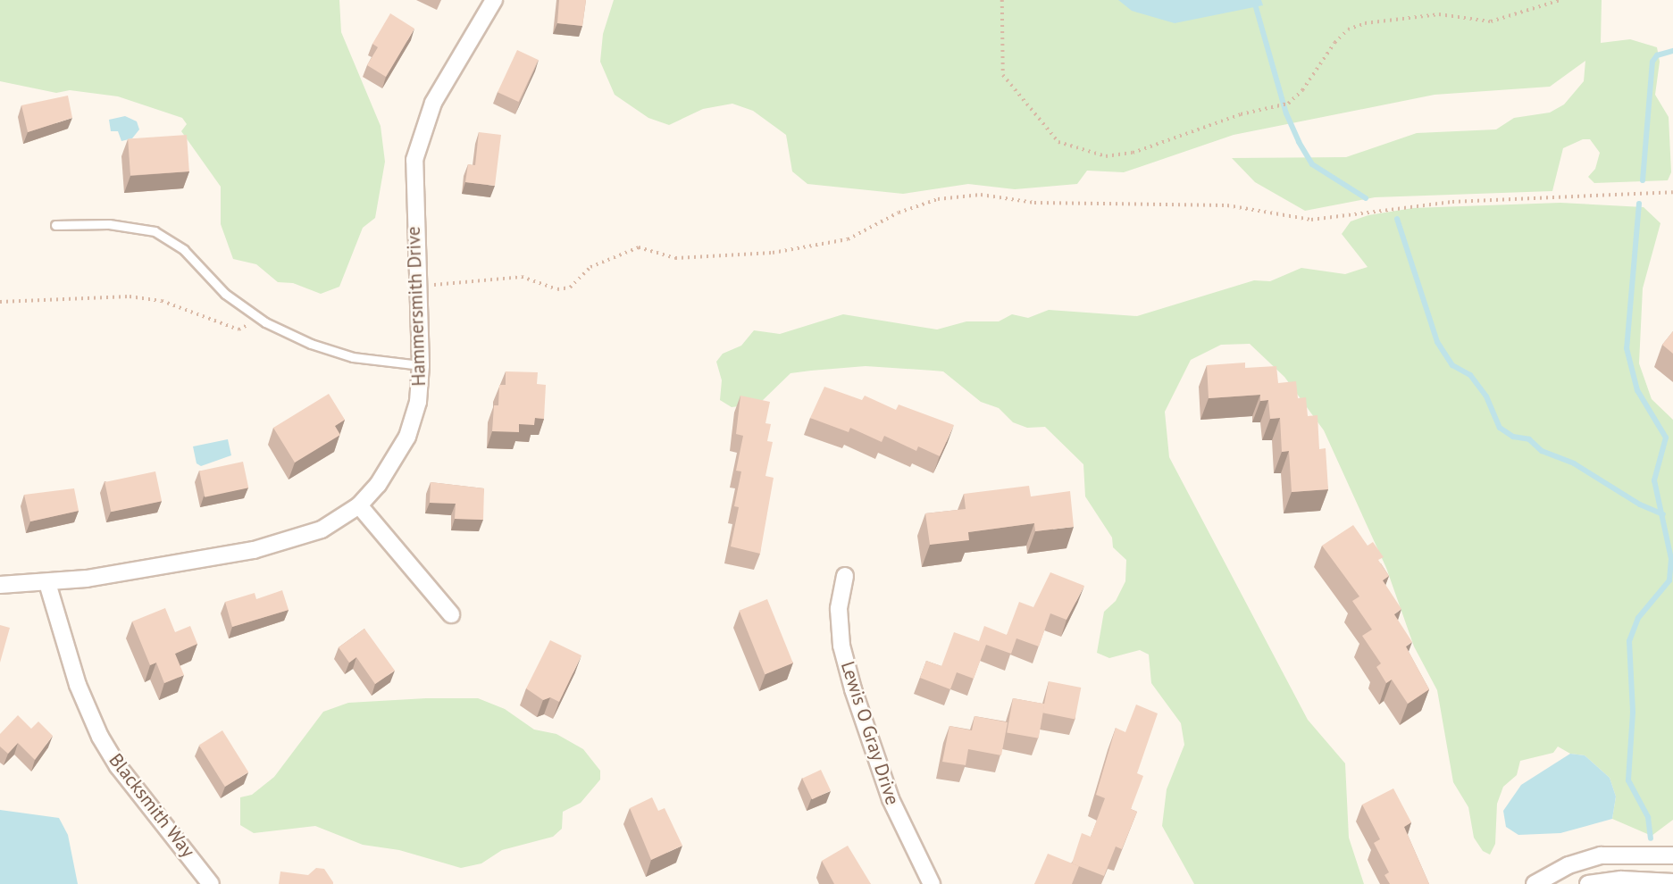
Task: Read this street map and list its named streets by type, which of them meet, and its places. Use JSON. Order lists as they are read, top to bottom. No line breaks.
{"streets":{"street":["Hammersmith Drive","Lewis O Gray Drive","Blacksmith Way"]},"crossings":[["Hammersmith Drive","Blacksmith Way"]]}
